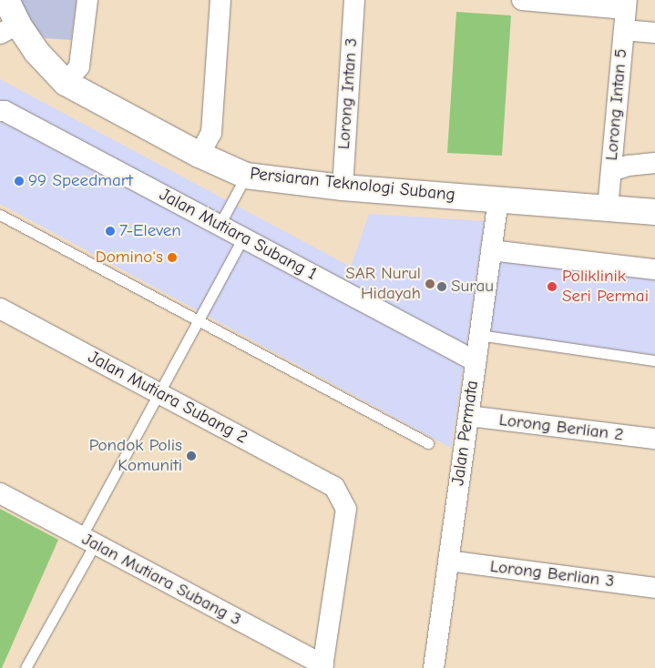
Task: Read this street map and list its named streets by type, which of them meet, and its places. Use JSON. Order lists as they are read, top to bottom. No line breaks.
{"streets":{"street":["Lorong Intan 3","Lorong Intan 5","Persiaran Teknologi Subang","Jalan Mutiara Subang 1","Jalan Mutiara Subang 2","Lorong Berlian 2","Jalan Permata","Lorong Berlian 3","Jalan Mutiara Subang 3"]},"crossings":[["Lorong Intan 3","Persiaran Teknologi Subang"],["Lorong Intan 5","Persiaran Teknologi Subang"],["Persiaran Teknologi Subang","Jalan Permata"],["Jalan Mutiara Subang 1","Jalan Permata"],["Jalan Mutiara Subang 2","Jalan Mutiara Subang 3"],["Lorong Berlian 2","Jalan Permata"],["Jalan Permata","Lorong Berlian 3"]],"places":["99 Speedmart","7-Eleven","Domino's","SAR Nurul Hidayah","Surau","Poliklinik Seri Permai","Pondok Polis Komuniti"]}
